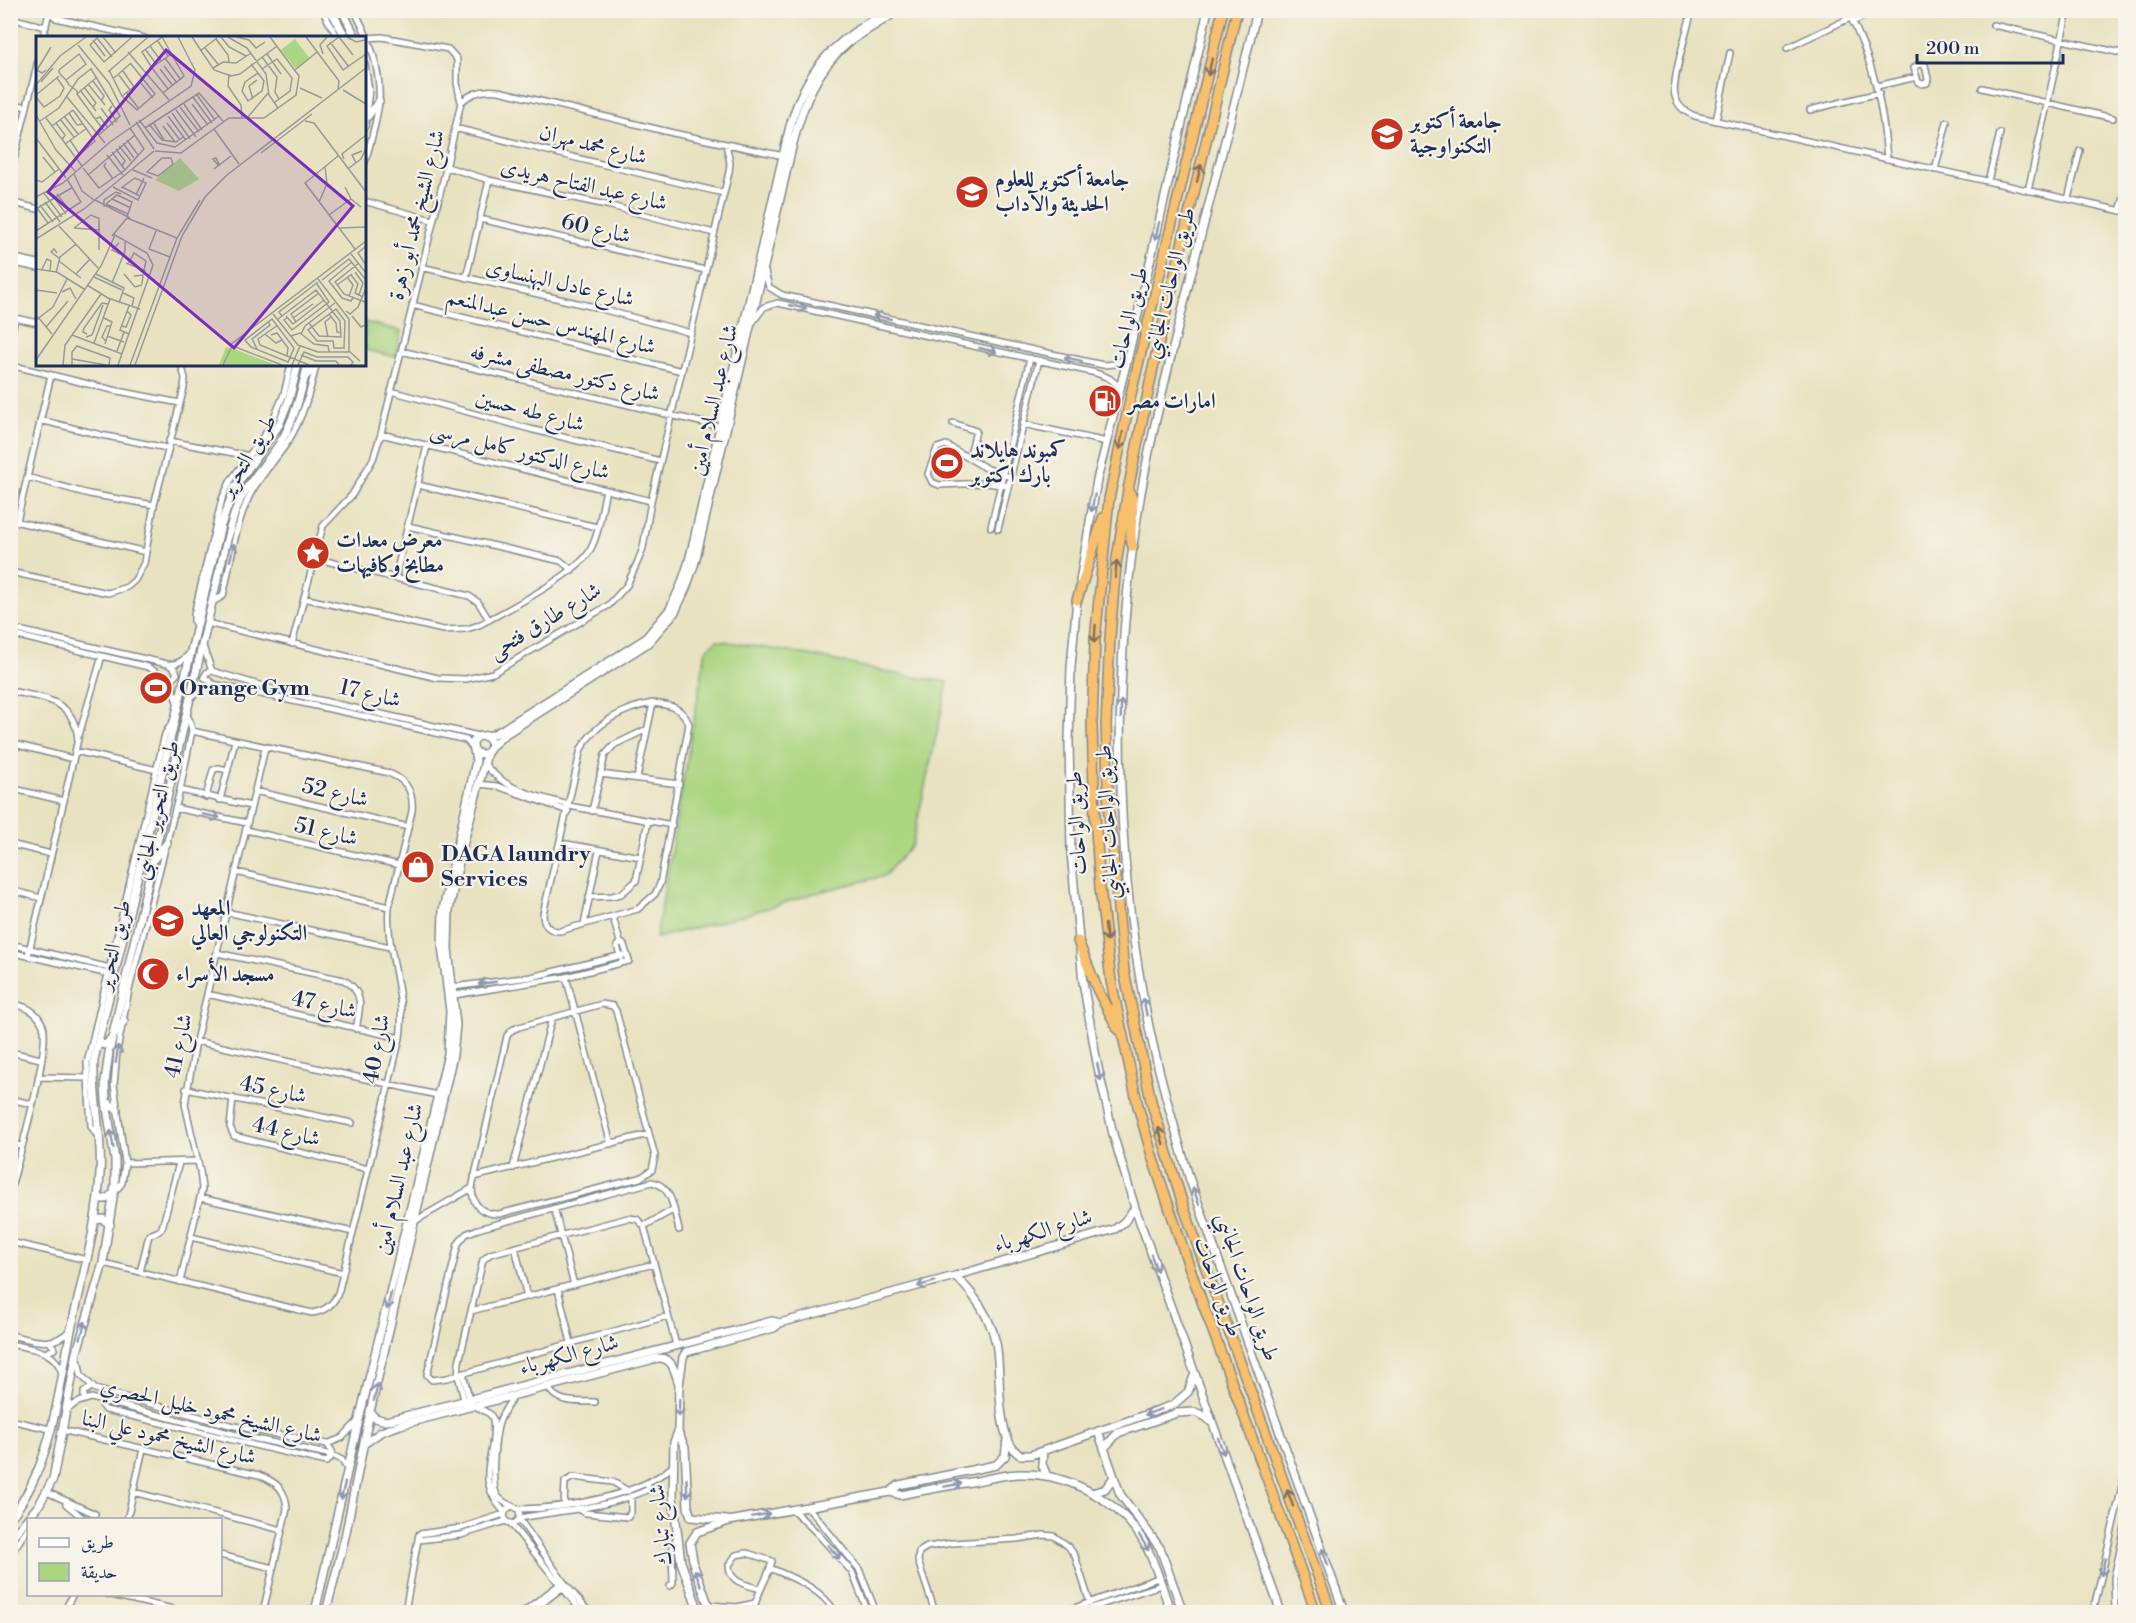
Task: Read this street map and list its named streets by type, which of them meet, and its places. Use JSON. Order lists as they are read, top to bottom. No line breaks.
{"streets":{"highway":["طريق الواحات"],"street":["شارع محمد مهران","شارع عبد الفتاح هريدى","شارع الشيخ محمد أبو زهرة","شارع 60","شارع عادل البهنساوى","طريق الواحات الجانبي","شارع المهندس حسن عبدالمنعم","شارع دكتور مصطفى مشرفه","شارع عبد السلام أمين","شارع طه حسين","شارع الدكتور كامل مرسى","طريق التحرير","شارع طارق فتحى","شارع 17","شارع 52","طريق التحرير الجانبى","شارع 51","شارع 47","شارع 41","شارع 40","شارع 45","شارع 44","شارع الكهرباء","شارع الشيخ محمود خليل الحصري","شارع الشيخ محمود علي البنا","شارع تبارك"]},"crossings":[["شارع محمد مهران","شارع الشيخ محمد أبو زهرة"],["شارع محمد مهران","شارع طارق فتحى"],["شارع عبد الفتاح هريدى","شارع الشيخ محمد أبو زهرة"],["شارع عبد الفتاح هريدى","شارع طارق فتحى"],["شارع الشيخ محمد أبو زهرة","شارع عادل البهنساوى"],["شارع الشيخ محمد أبو زهرة","شارع المهندس حسن عبدالمنعم"],["شارع الشيخ محمد أبو زهرة","شارع دكتور مصطفى مشرفه"],["شارع الشيخ محمد أبو زهرة","شارع عبد السلام أمين"],["شارع الشيخ محمد أبو زهرة","شارع طه حسين"],["شارع الشيخ محمد أبو زهرة","شارع الدكتور كامل مرسى"],["شارع الشيخ محمد أبو زهرة","شارع طارق فتحى"],["شارع 60","شارع طارق فتحى"],["شارع عادل البهنساوى","شارع طارق فتحى"],["شارع المهندس حسن عبدالمنعم","شارع طارق فتحى"],["شارع دكتور مصطفى مشرفه","شارع عبد السلام أمين"],["شارع دكتور مصطفى مشرفه","شارع طارق فتحى"],["شارع عبد السلام أمين","شارع 17"],["شارع عبد السلام أمين","شارع الكهرباء"],["شارع عبد السلام أمين","شارع الشيخ محمود خليل الحصري"],["شارع طه حسين","شارع طارق فتحى"],["شارع الدكتور كامل مرسى","شارع طارق فتحى"],["طريق التحرير","شارع طارق فتحى"],["طريق التحرير","طريق التحرير الجانبى"],["طريق التحرير","شارع 40"],["طريق التحرير","شارع الشيخ محمود خليل الحصري"],["طريق التحرير","شارع الشيخ محمود علي البنا"],["شارع 52","شارع 41"],["شارع 52","شارع 40"],["طريق التحرير الجانبى","شارع 40"],["شارع 51","شارع 41"],["شارع 51","شارع 40"],["شارع 47","شارع 41"],["شارع 47","شارع 40"],["شارع 41","شارع 40"],["شارع 41","شارع 45"],["شارع 40","شارع 44"],["شارع 45","شارع 44"],["شارع الكهرباء","شارع تبارك"]],"places":{"school or university":["جامعة أكتوبر التكنواوجية","جامعة أكتوبر للعلوم الحديثة والآداب","المعهد التكنولوجي العالي"],"fuel station":["امارات مصر"],"sports":["كمبوند هايلاند بارك اكتوبر","Orange Gym"],"place":["معرض معدات مطابخ وكافيهات"],"shop":["DAGA laundry Services"],"mosque":["مسجد الأسراء"]},"legend":["طريق","حديقة"],"scale_bar":"200 m"}
